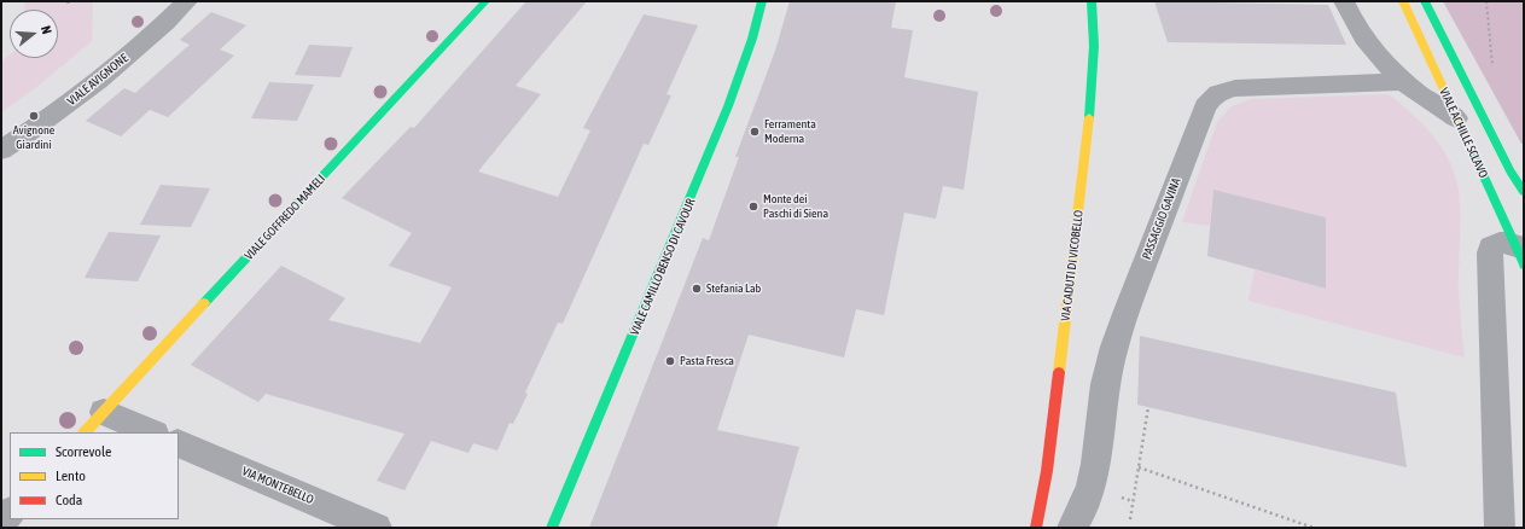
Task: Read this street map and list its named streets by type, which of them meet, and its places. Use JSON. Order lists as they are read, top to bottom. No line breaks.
{"streets":{"main road":["VIALE ACHILLE SCLAVO","VIALE GOFFREDO MAMELI","VIA CADUTI DI VICOBELLO","VIALE CAMILLO BENSO DI CAVOUR"],"street":["VIALE AVIGNONE","PASSAGGIO GAVINA","VIA MONTEBELLO"]},"places":["Avignone Giardini","Ferramenta Moderna","Monte dei Paschi di Siena","Stefania Lab","Pasta Fresca"],"legend":["Scorrevole","Lento","Coda"],"north":"right"}
